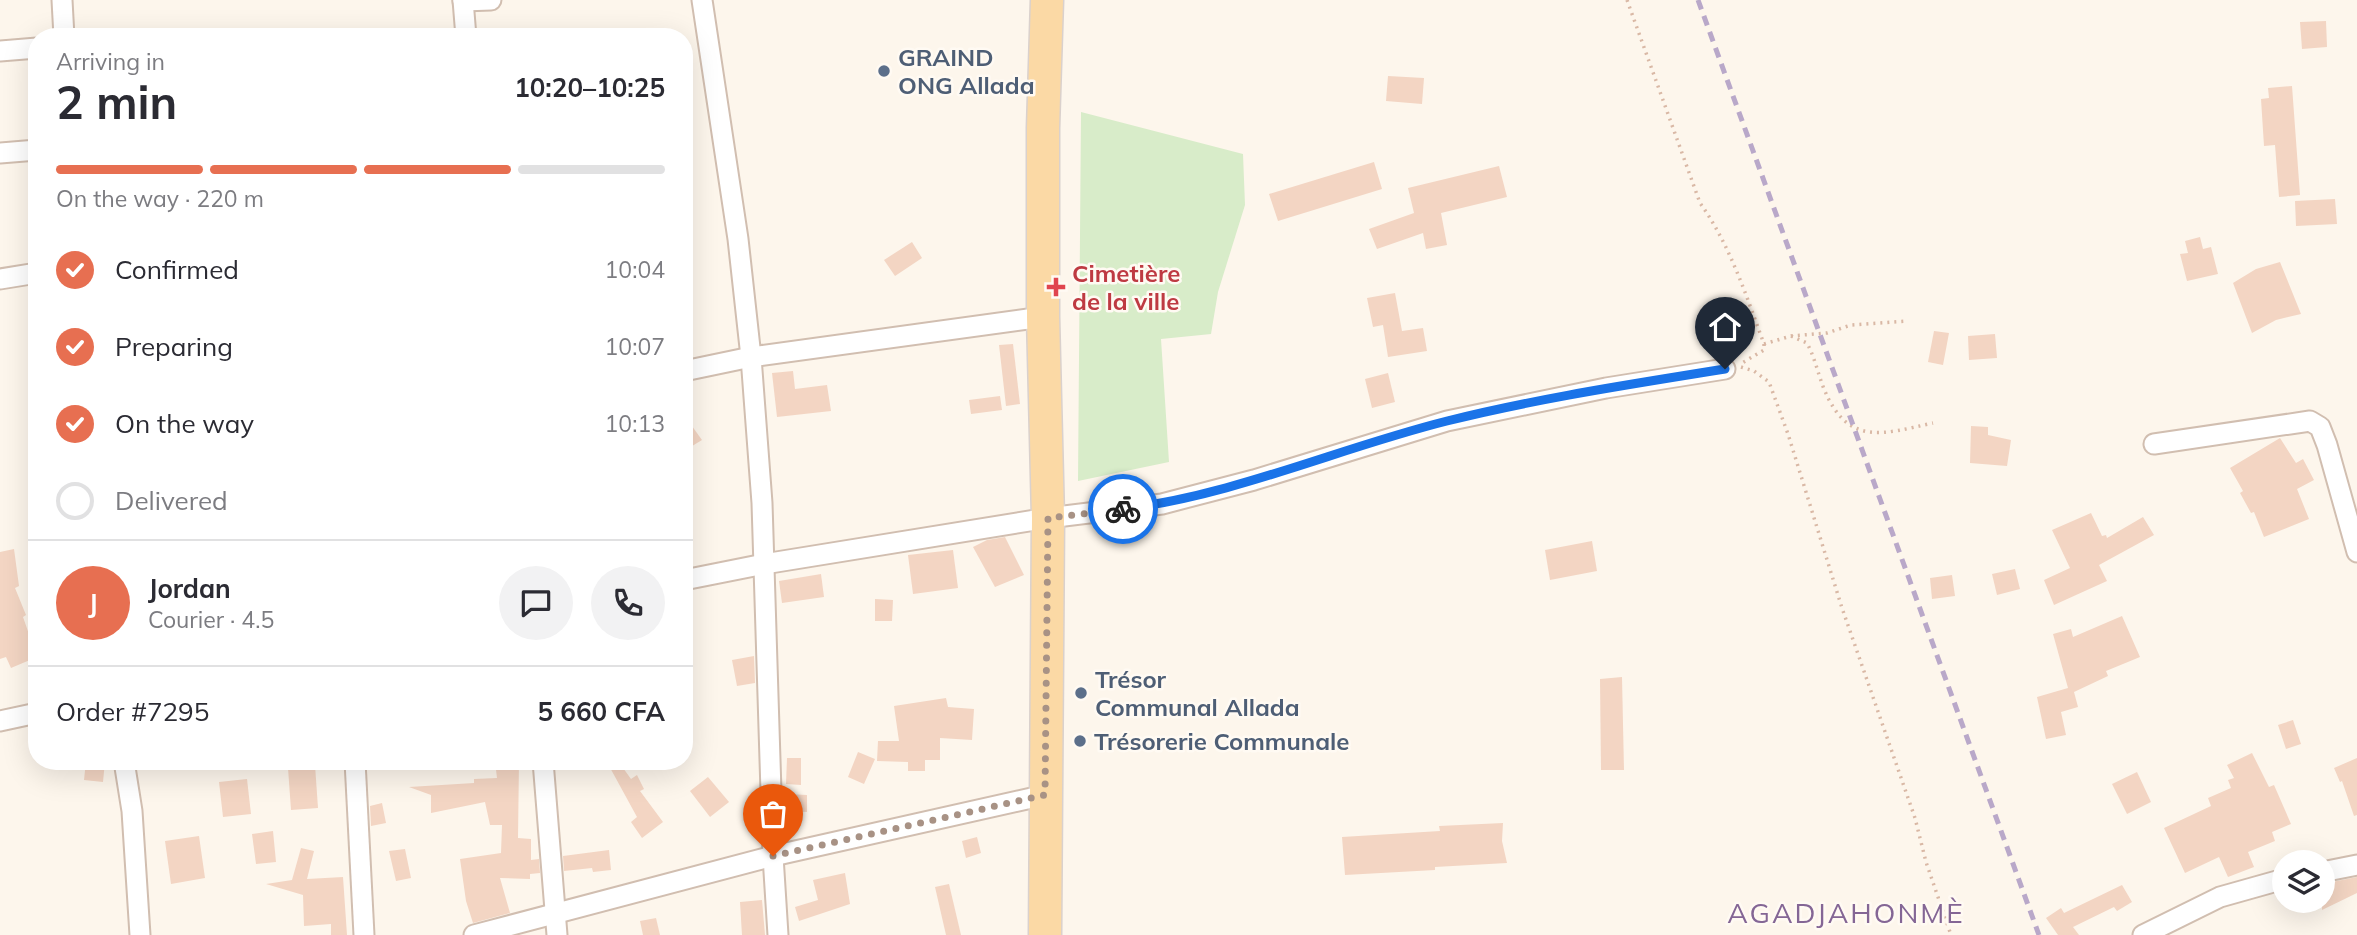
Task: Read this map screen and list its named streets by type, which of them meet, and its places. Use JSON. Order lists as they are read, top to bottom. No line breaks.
{"districts":["AGADJAHONMÈ"],"places":{"other":["GRAIND ONG Allada","Trésor Communal Allada","Trésorerie Communale"],"health":["Cimetière de la ville"]},"page":{"heading":["2 min","Arriving in","10:20–10:25"],"panel":["Jordan","Courier · 4.5","Order #7295","5 660 CFA"],"bar":"On the way · 220 m","list":[["Confirmed","10:04"],["Preparing","10:07"],["On the way","10:13"],"Delivered"],"round":"J"}}
